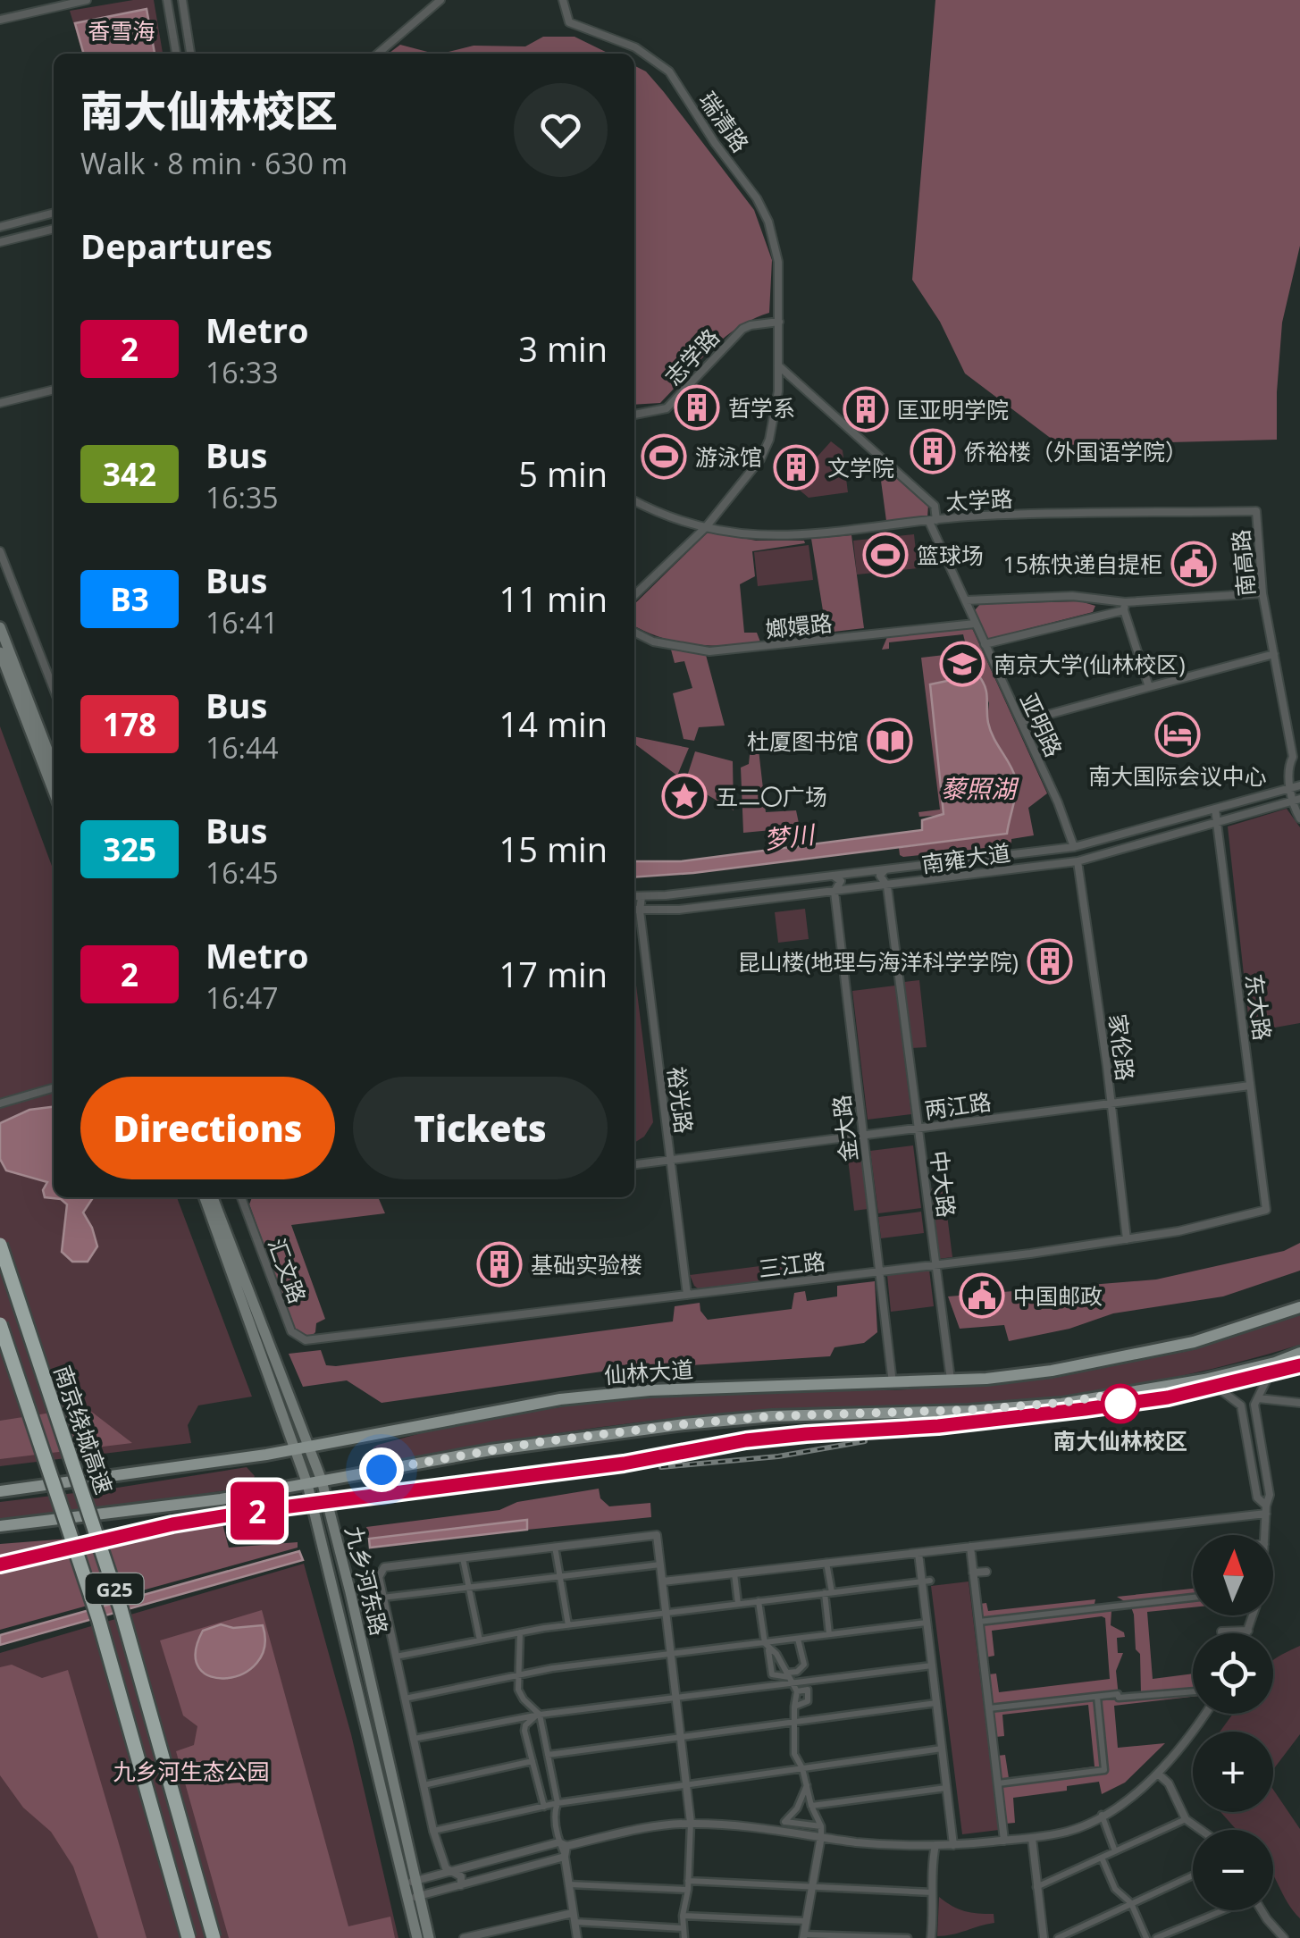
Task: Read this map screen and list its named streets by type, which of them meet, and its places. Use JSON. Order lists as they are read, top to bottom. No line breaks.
{"streets":{"highway":["南京绕城高速","G25"],"main road":["仙林大道","九乡河东路"],"street":["瑞清路","志学路","太学路","南高路","嫏嬛路","亚明路","南雍大道","东大路","家伦路","裕光路","两江路","金大路","中大路","三江路","汇文路"]},"crossings":[["瑞清路","志学路"],["瑞清路","太学路"],["瑞清路","亚明路"],["太学路","南高路"],["太学路","亚明路"],["南高路","南雍大道"],["嫏嬛路","亚明路"],["亚明路","南雍大道"],["南雍大道","东大路"],["南雍大道","家伦路"],["南雍大道","裕光路"],["南雍大道","金大路"],["南雍大道","中大路"],["东大路","两江路"],["东大路","三江路"],["家伦路","两江路"],["家伦路","三江路"],["裕光路","两江路"],["裕光路","三江路"],["两江路","金大路"],["两江路","中大路"],["金大路","三江路"],["金大路","仙林大道"],["中大路","三江路"],["中大路","仙林大道"],["三江路","汇文路"],["仙林大道","九乡河东路"]],"water":["藜照湖","梦川"],"parks":["香雪海","九乡河生态公园"],"places":{"building":["哲学系","匡亚明学院","侨裕楼（外国语学院）","文学院","昆山楼(地理与海洋科学学院)","基础实验楼"],"sports":["游泳馆","篮球场"],"public building":["15栋快递自提柜","中国邮政"],"school or university":["南京大学(仙林校区)"],"hotel":["南大国际会议中心"],"library":["杜厦图书馆"],"place":["五二〇广场"],"other":["南大仙林校区"]},"lines":["metro line 2"],"north":"top","page":{"on_map":"2","heading":[["南大仙林校区","Walk · 8 min · 630 m"],"Departures"],"list":[{"mark":"2","name":"Metro","note":"16:33","value":"3 min"},{"mark":"342","name":"Bus","note":"16:35","value":"5 min"},{"mark":"B3","name":"Bus","note":"16:41","value":"11 min"},{"mark":"178","name":"Bus","note":"16:44","value":"14 min"},{"mark":"325","name":"Bus","note":"16:45","value":"15 min"},{"mark":"2","name":"Metro","note":"16:47","value":"17 min"}],"buttons":["Directions","Tickets"],"map_buttons":["+","−"]}}
